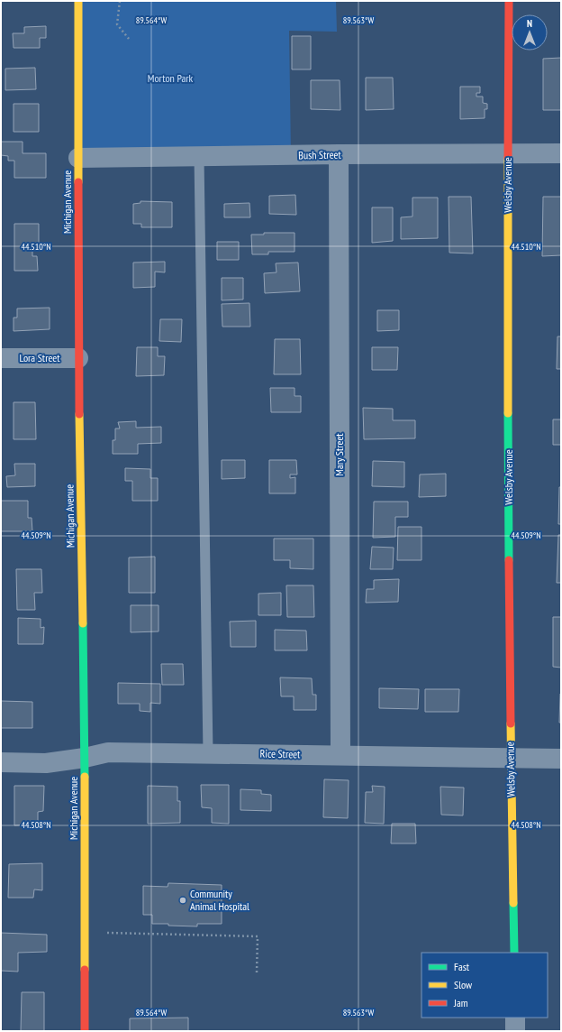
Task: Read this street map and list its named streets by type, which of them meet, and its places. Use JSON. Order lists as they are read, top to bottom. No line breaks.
{"streets":{"street":["Bush Street","Welsby Avenue","Michigan Avenue","Lora Street","Mary Street","Rice Street"]},"crossings":[["Bush Street","Welsby Avenue"],["Bush Street","Michigan Avenue"],["Bush Street","Mary Street"],["Welsby Avenue","Rice Street"],["Michigan Avenue","Lora Street"],["Michigan Avenue","Rice Street"],["Mary Street","Rice Street"]],"parks":["Morton Park"],"places":["Community Animal Hospital"],"legend":["Fast","Slow","Jam"],"north":"top","coordinates":["89.564°W","89.563°W","44.510°N","44.509°N","44.508°N"]}
